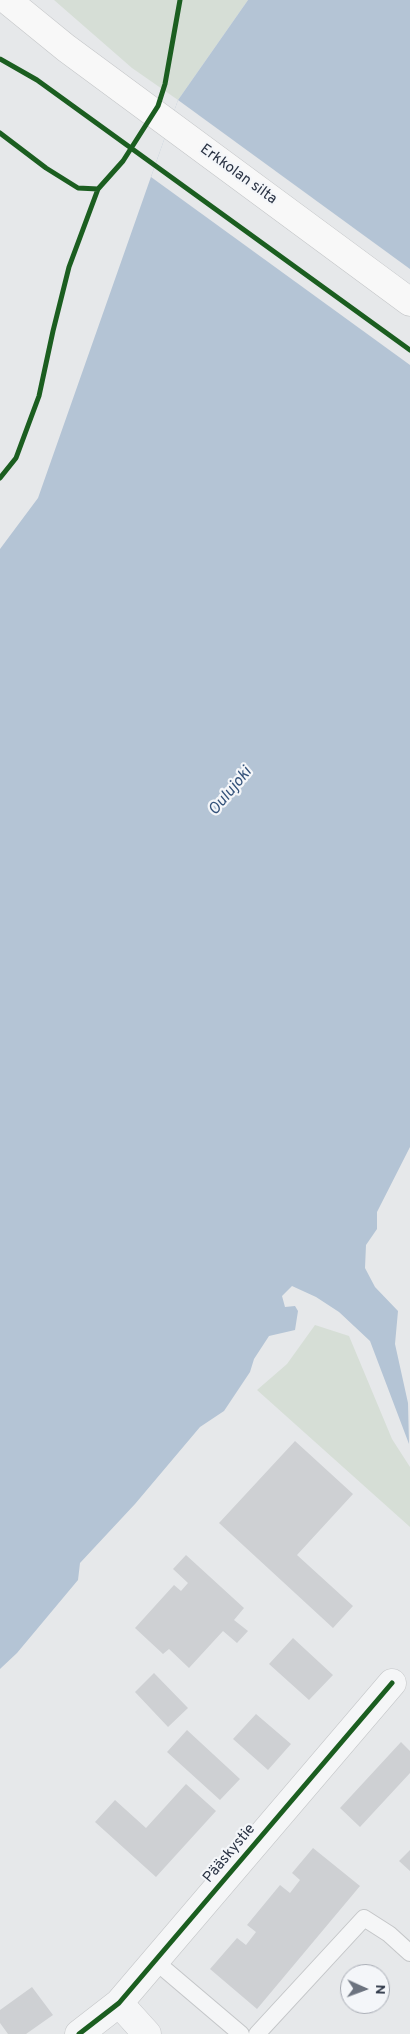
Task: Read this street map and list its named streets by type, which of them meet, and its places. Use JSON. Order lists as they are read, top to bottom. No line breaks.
{"streets":{"main road":["Erkkolan silta"],"street":["Pääskystie"]},"water":["Oulujoki"],"north":"right"}
